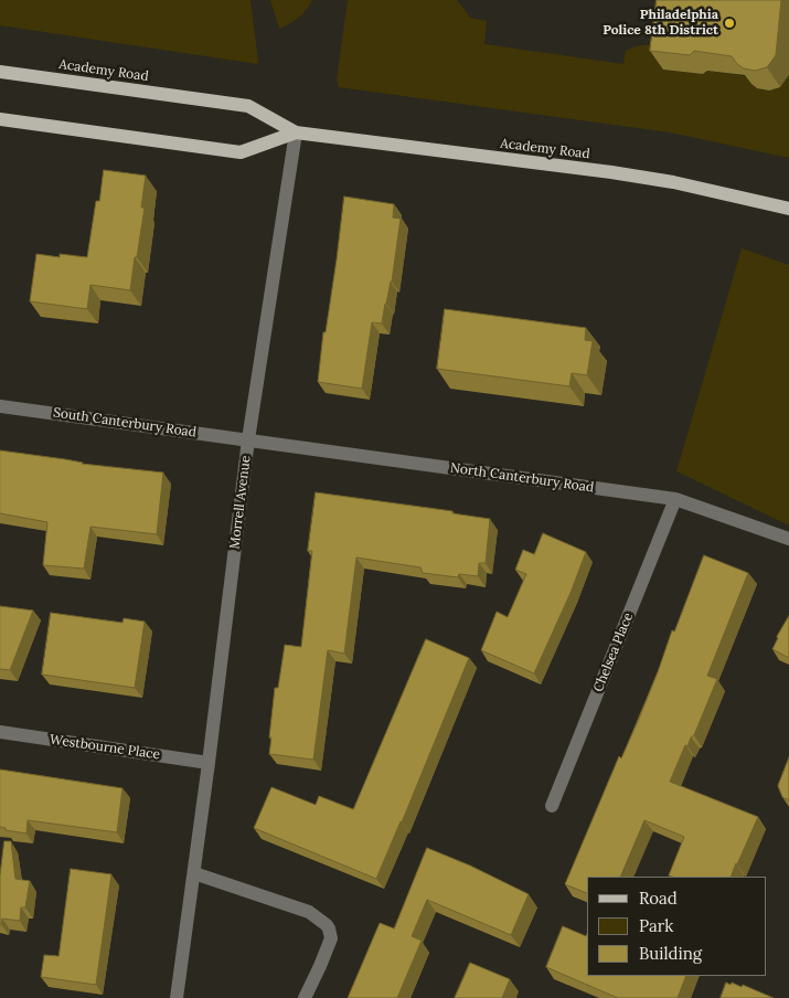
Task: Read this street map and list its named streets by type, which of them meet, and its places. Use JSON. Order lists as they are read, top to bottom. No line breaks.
{"streets":{"main road":["Academy Road"],"street":["South Canterbury Road","North Canterbury Road","Morrell Avenue","Chelsea Place","Westbourne Place"]},"crossings":[["Academy Road","Morrell Avenue"],["South Canterbury Road","North Canterbury Road"],["South Canterbury Road","Morrell Avenue"],["North Canterbury Road","Morrell Avenue"],["North Canterbury Road","Chelsea Place"],["Morrell Avenue","Westbourne Place"]],"places":["Philadelphia Police 8th District"],"legend":["Road","Park","Building"]}
